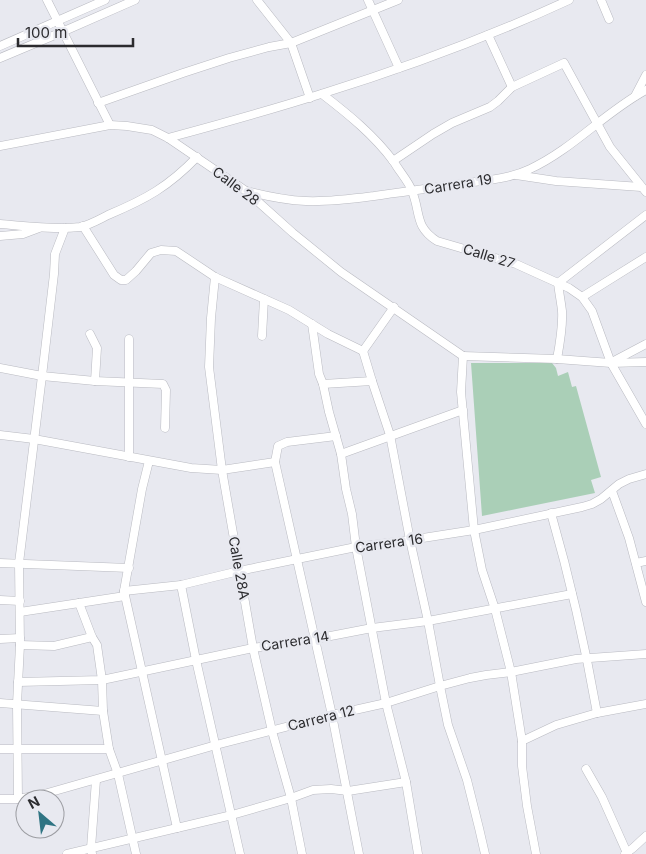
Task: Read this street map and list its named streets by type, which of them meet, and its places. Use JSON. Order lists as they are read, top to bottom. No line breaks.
{"streets":{"street":["Carrera 19","Calle 28","Calle 27","Carrera 16","Calle 28A","Carrera 14","Carrera 12"]},"crossings":[["Carrera 19","Calle 28"],["Carrera 19","Calle 27"],["Carrera 16","Calle 28A"],["Calle 28A","Carrera 14"],["Calle 28A","Carrera 12"]],"scale_bar":"100 m","north":"top left"}
